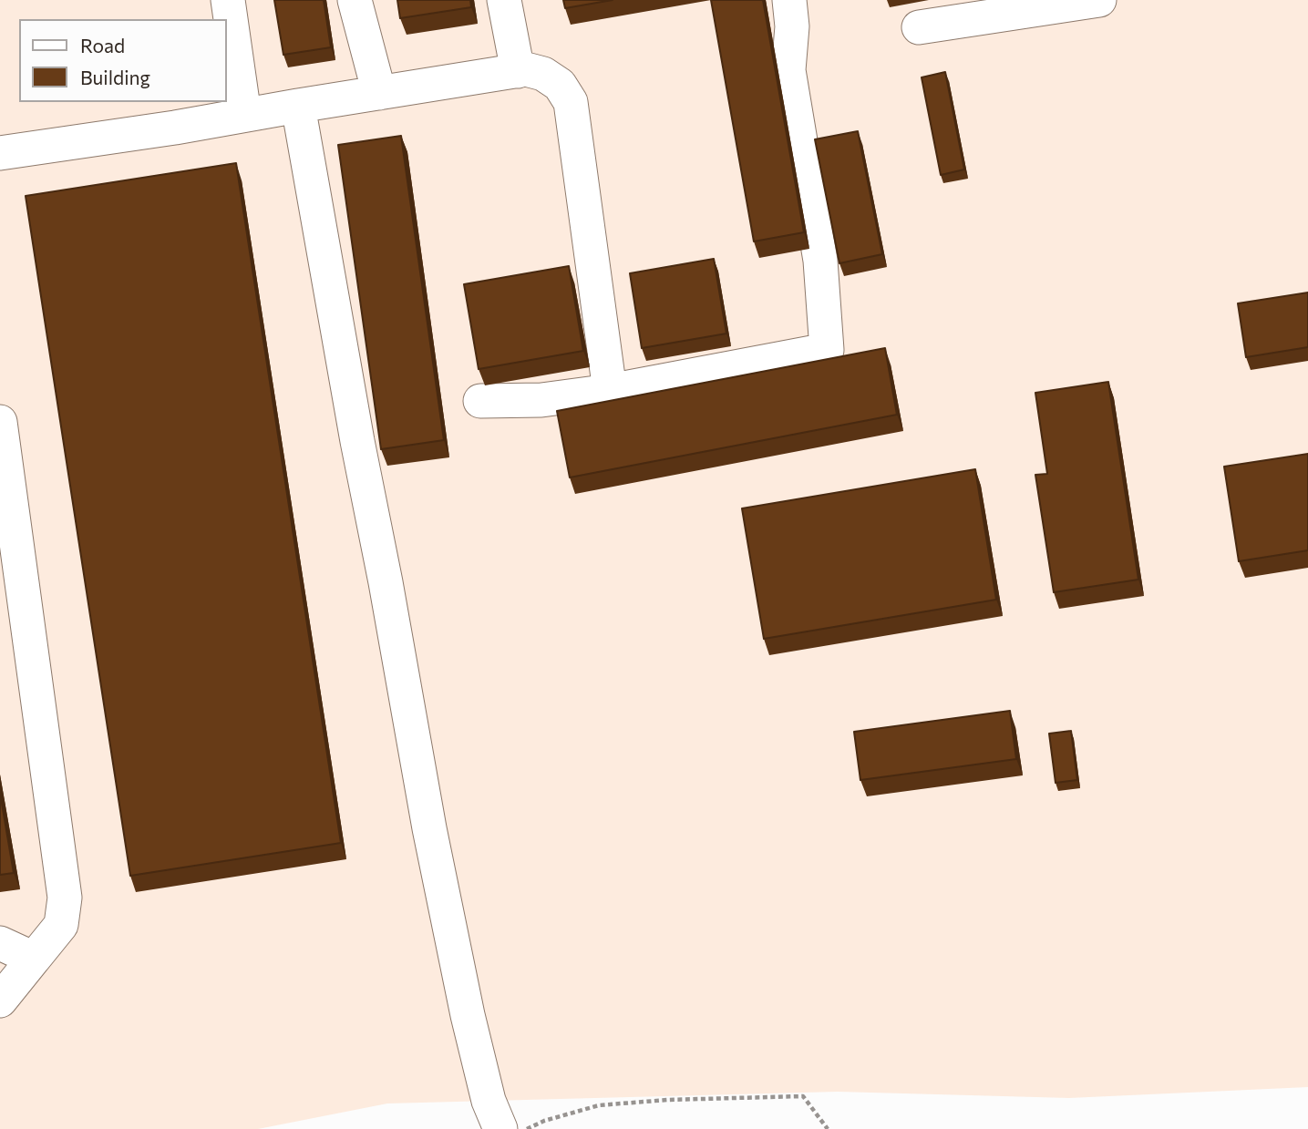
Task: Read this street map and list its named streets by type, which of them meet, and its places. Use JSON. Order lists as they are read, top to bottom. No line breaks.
{"legend":["Road","Building"]}
